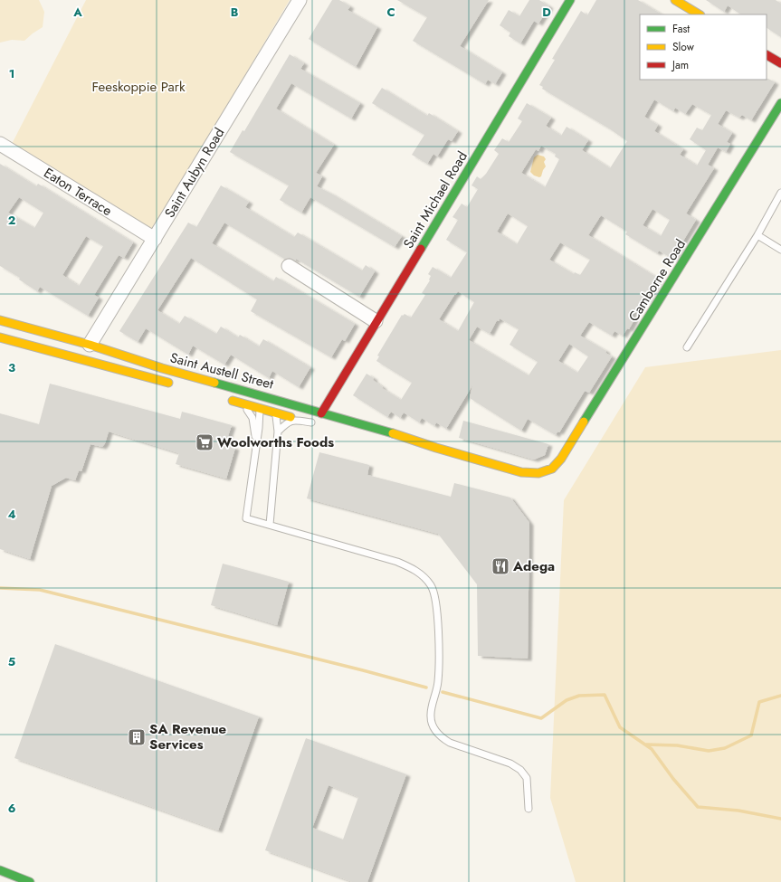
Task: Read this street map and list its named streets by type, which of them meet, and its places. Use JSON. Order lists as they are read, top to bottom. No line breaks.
{"streets":{"main road":["Saint Michael Road","Camborne Road","Saint Austell Street"],"street":["Saint Aubyn Road","Eaton Terrace"]},"crossings":[["Saint Aubyn Road","Eaton Terrace"],["Saint Aubyn Road","Saint Austell Street"],["Saint Michael Road","Saint Austell Street"],["Camborne Road","Saint Austell Street"]],"parks":["Feeskoppie Park"],"places":{"supermarket":["Woolworths Foods"],"restaurant":["Adega"],"building":["SA Revenue Services"]},"legend":["Fast","Slow","Jam"],"grid":{"columns":["A","B","C","D"],"rows":["1","2","3","4","5","6"]}}
